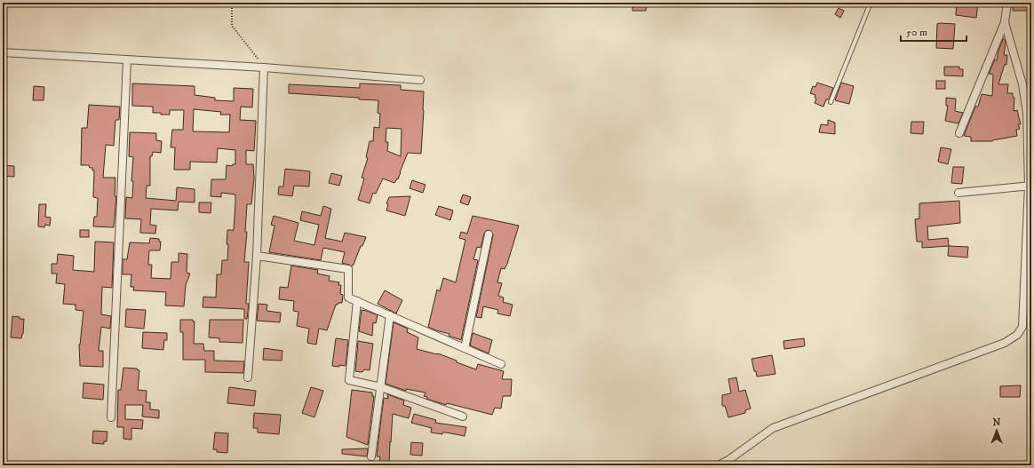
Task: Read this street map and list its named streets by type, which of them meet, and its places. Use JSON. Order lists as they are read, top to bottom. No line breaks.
{"scale_bar":"50 m","north":"top"}
